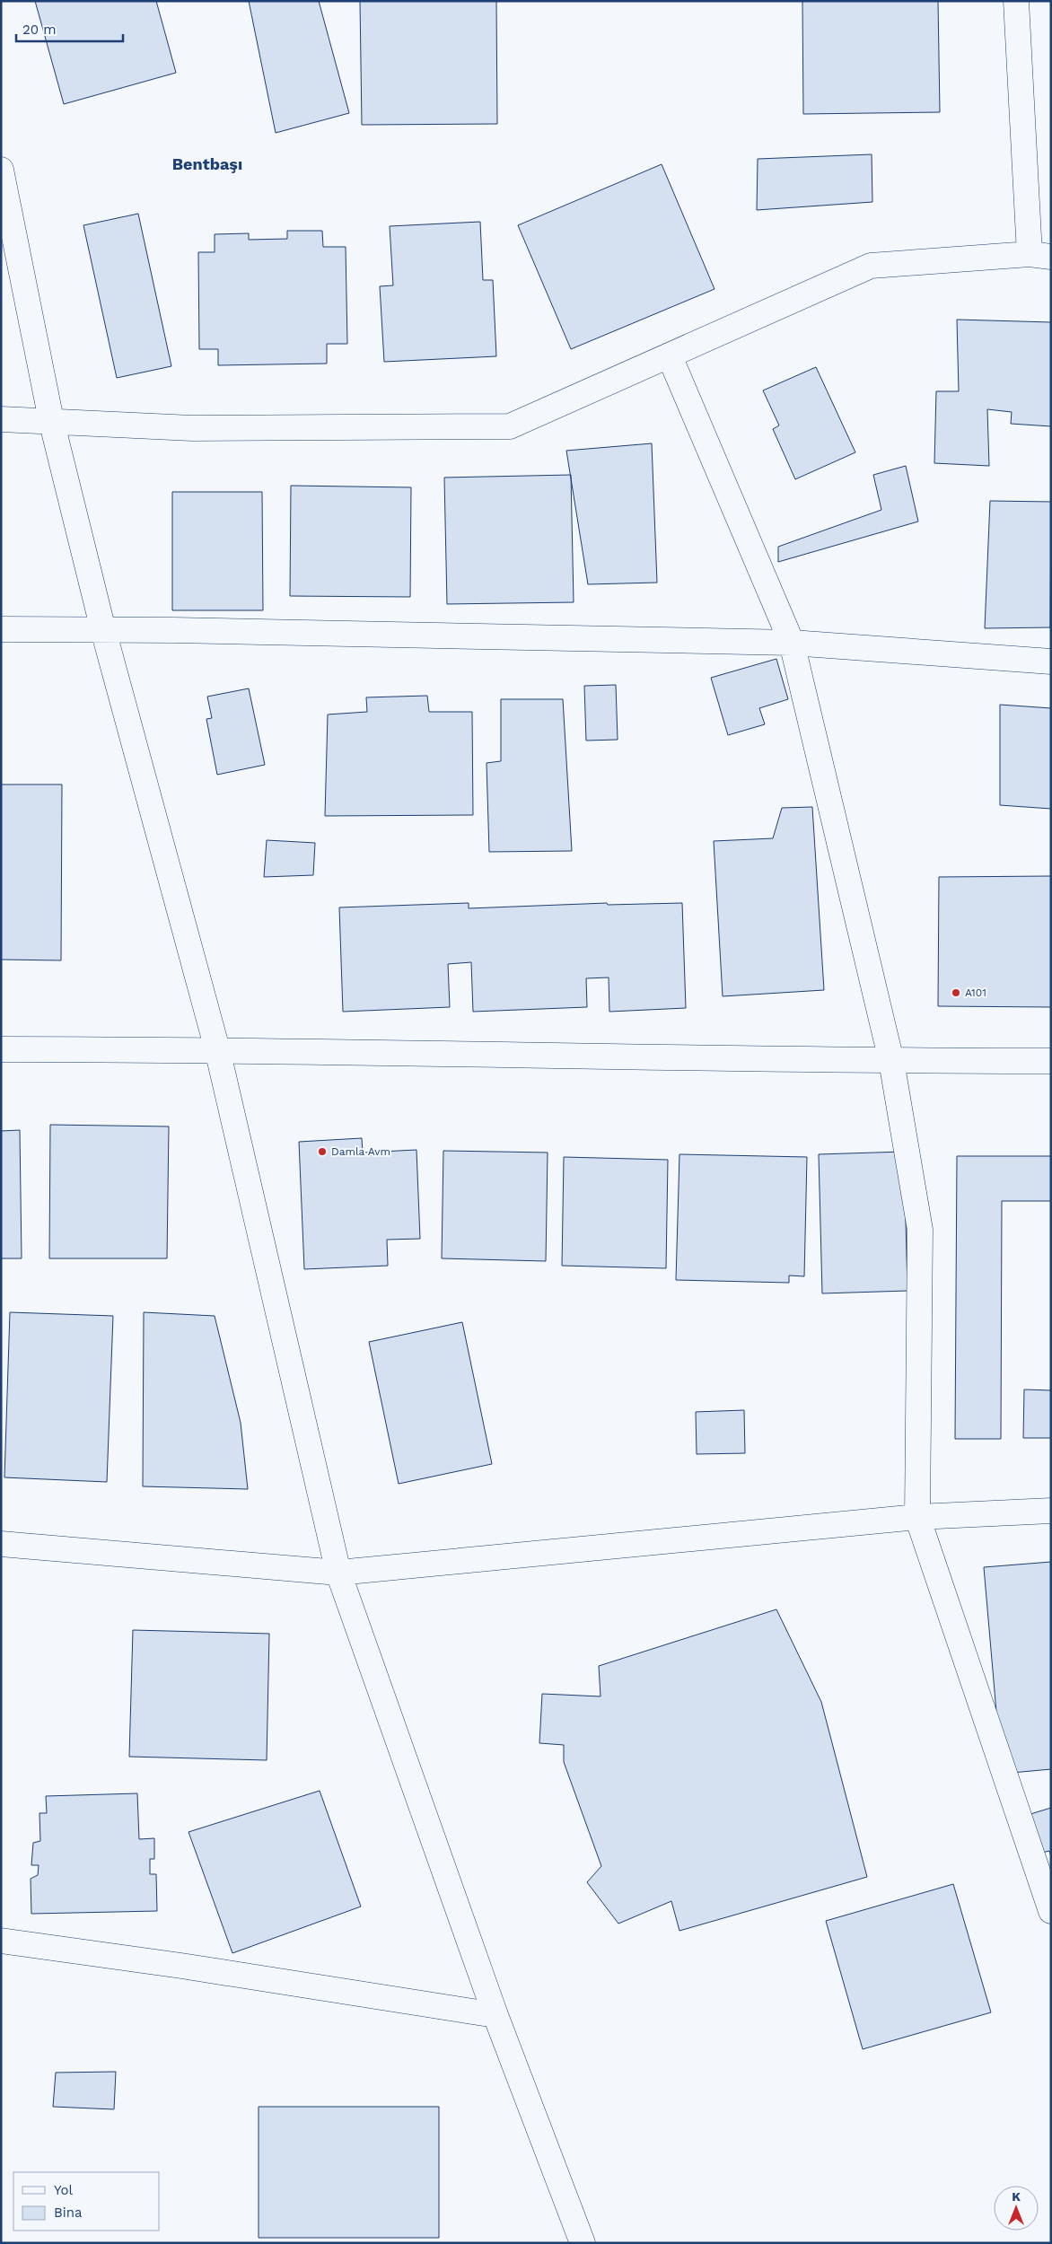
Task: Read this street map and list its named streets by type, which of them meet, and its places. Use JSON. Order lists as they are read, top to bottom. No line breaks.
{"districts":["Bentbaşı"],"places":["A101","Damla Avm"],"legend":["Yol","Bina"],"scale_bar":"20 m","north":"top"}
